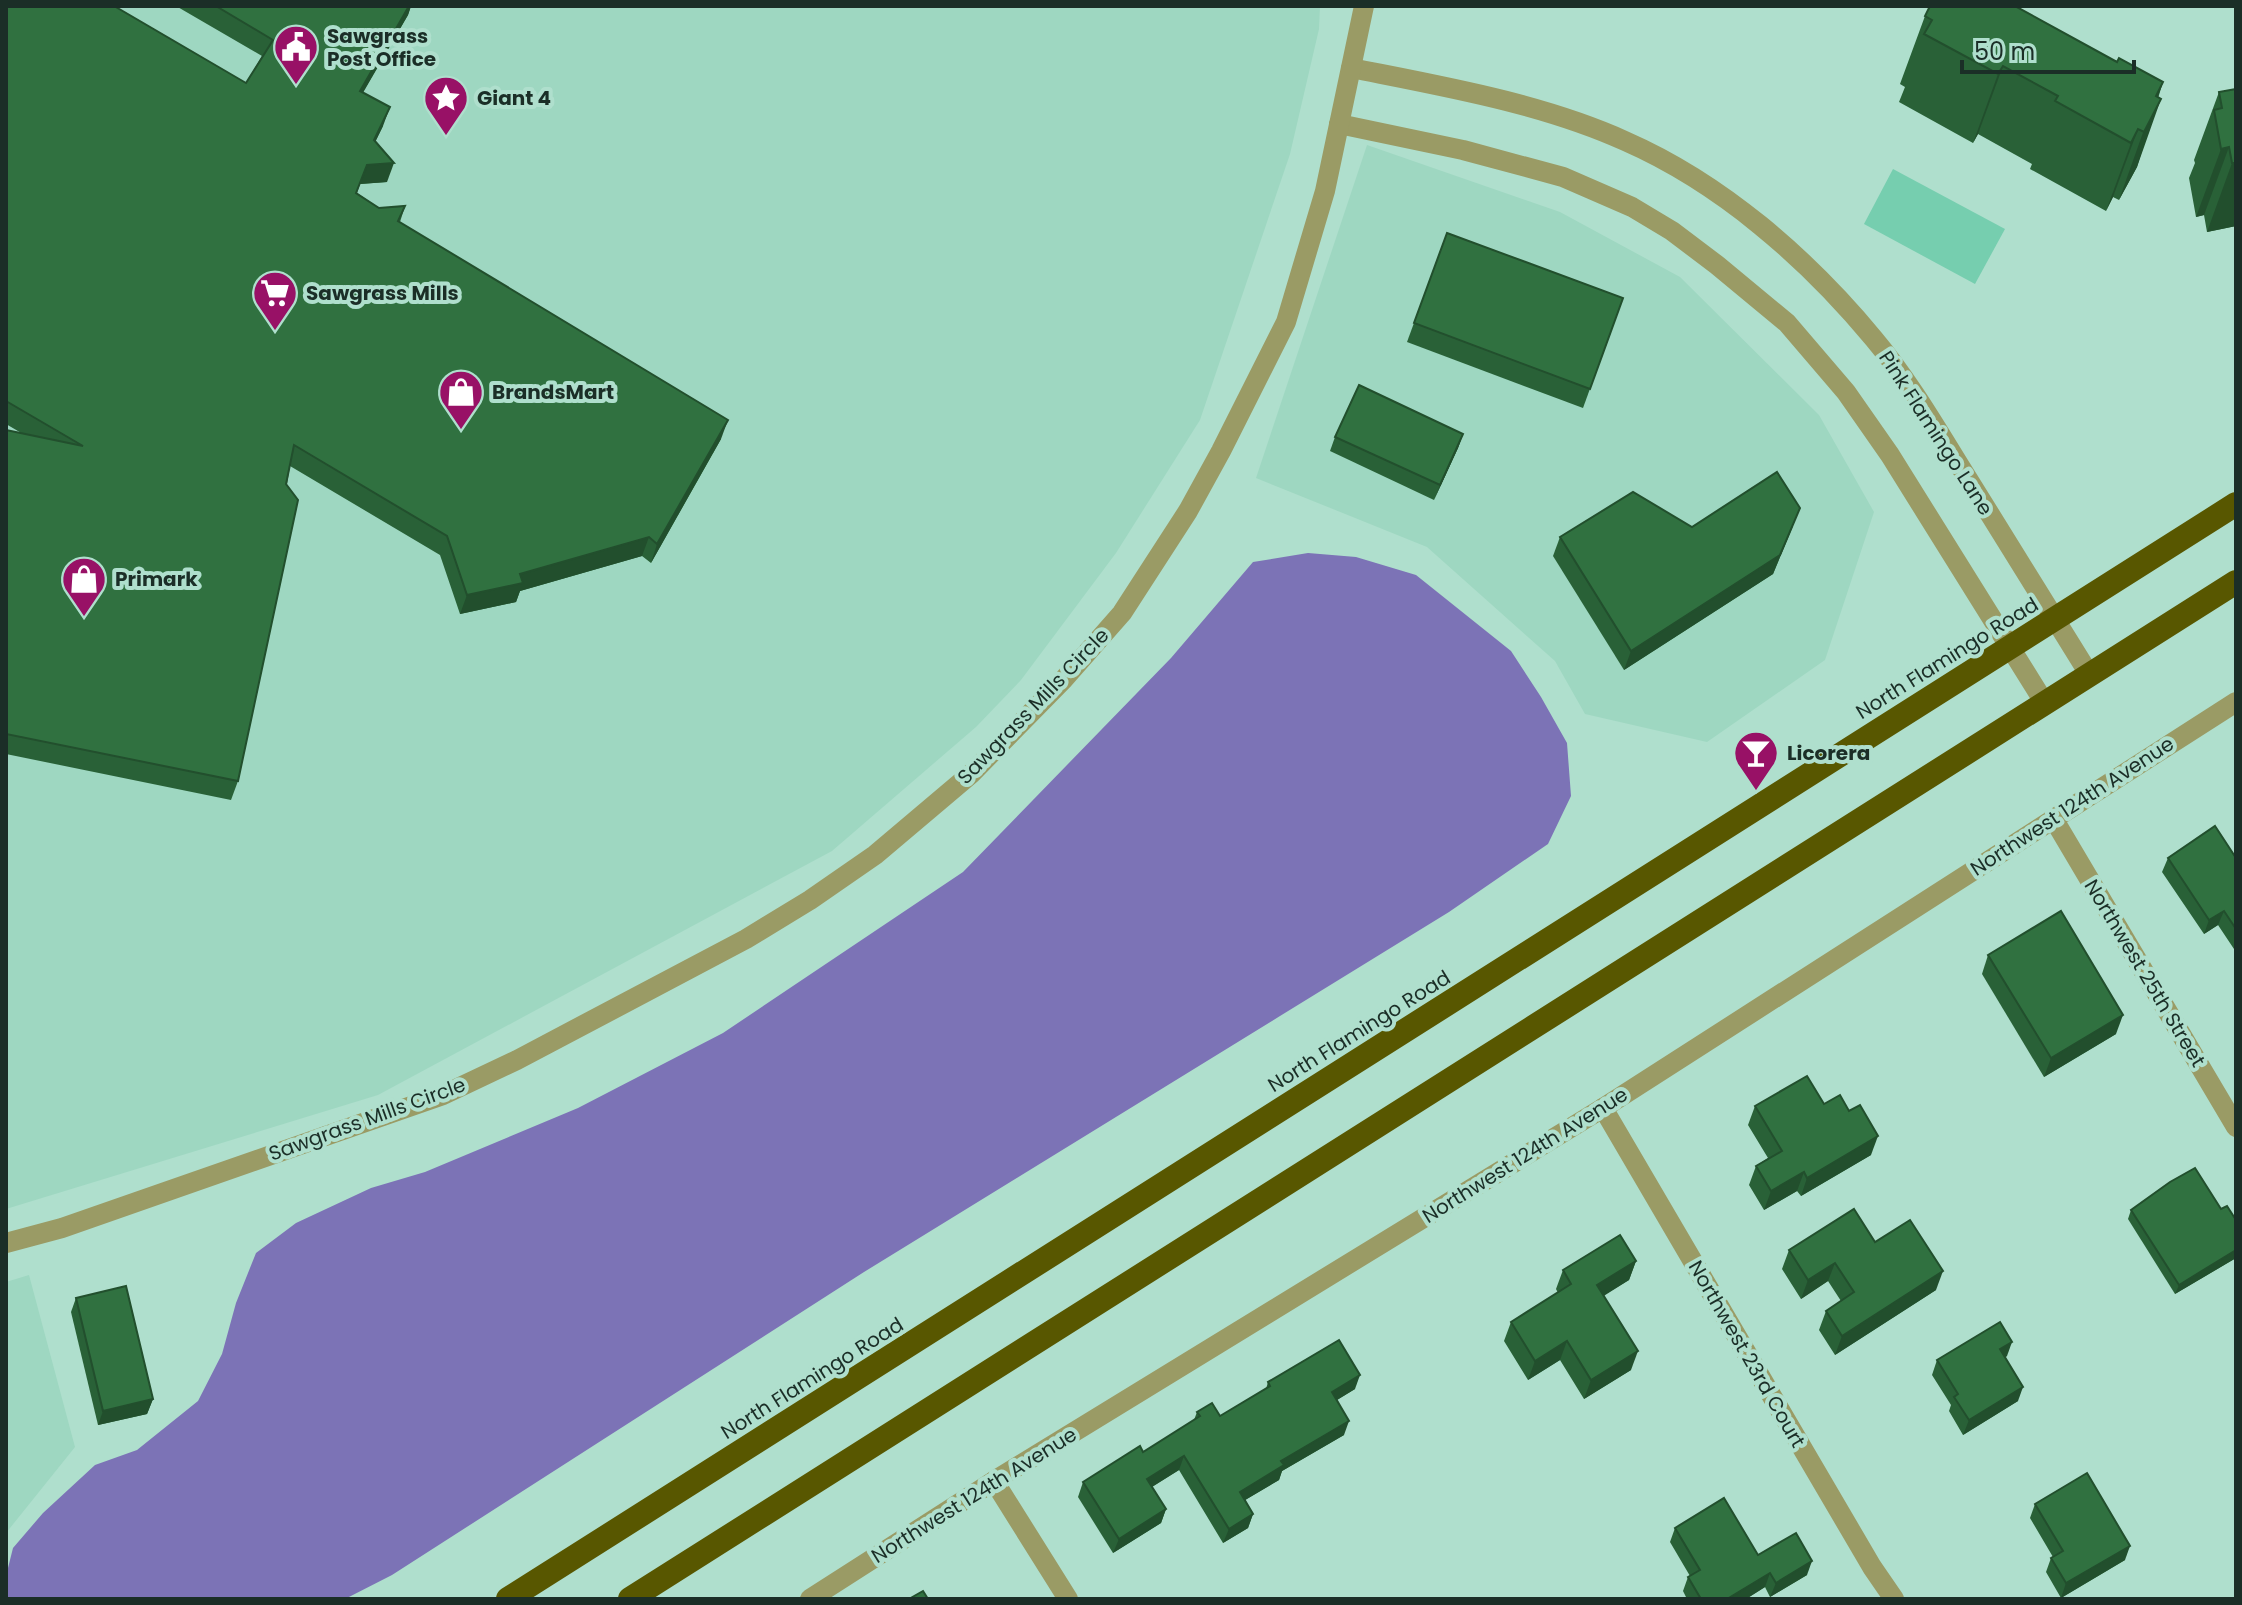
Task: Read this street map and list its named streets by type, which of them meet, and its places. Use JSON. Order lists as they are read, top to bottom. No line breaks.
{"streets":{"highway":["North Flamingo Road"],"street":["Pink Flamingo Lane","Sawgrass Mills Circle","Northwest 124th Avenue","Northwest 25th Street","Northwest 23rd Court"]},"crossings":[["Pink Flamingo Lane","North Flamingo Road"],["Pink Flamingo Lane","Sawgrass Mills Circle"],["Northwest 124th Avenue","Northwest 25th Street"],["Northwest 124th Avenue","Northwest 23rd Court"]],"places":{"public building":["Sawgrass Post Office"],"place":["Giant 4"],"supermarket":["Sawgrass Mills"],"shop":["BrandsMart","Primark"],"bar":["Licorera"]},"scale_bar":"50 m"}
